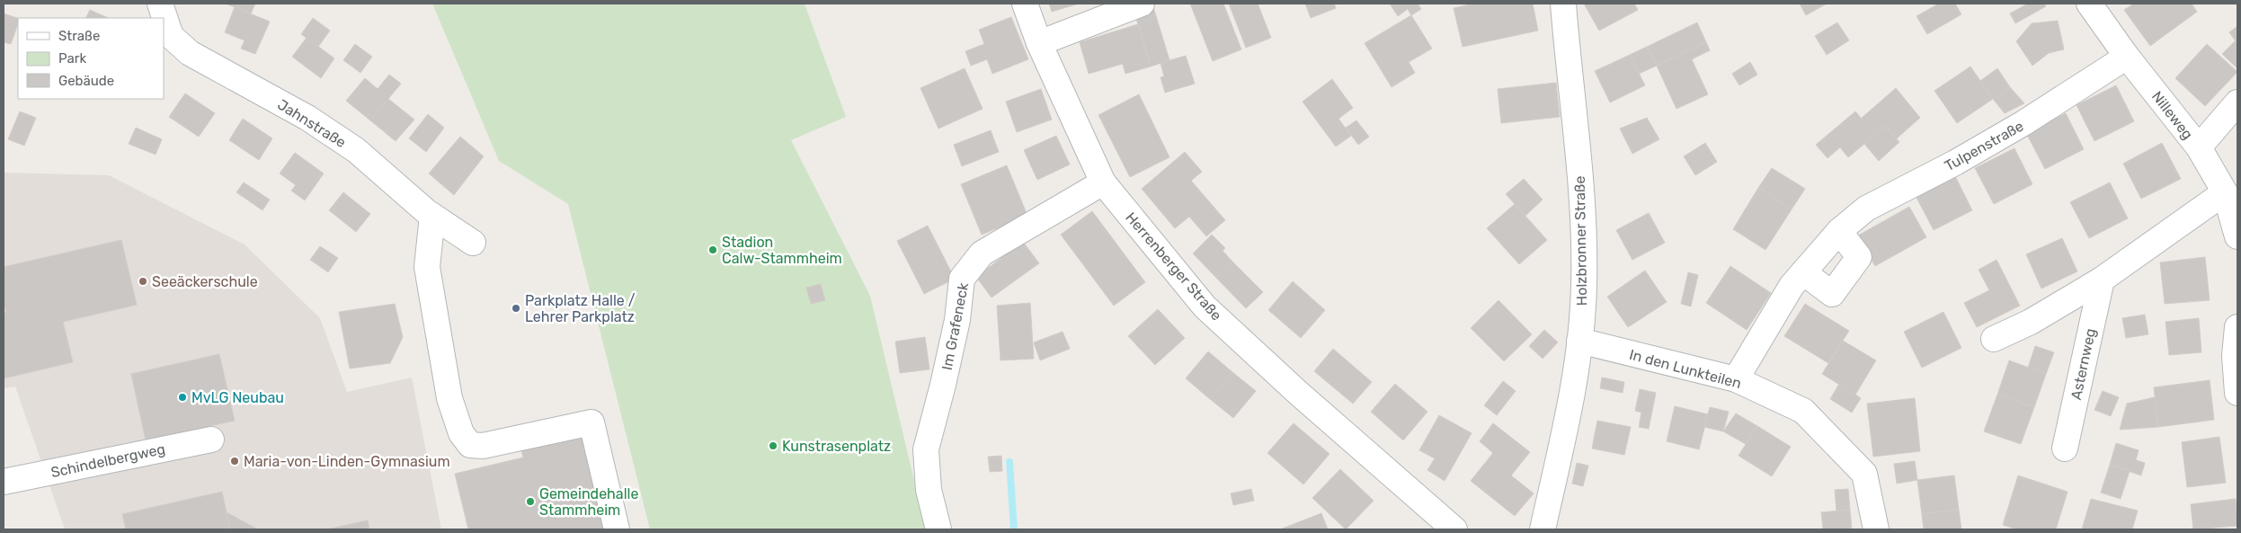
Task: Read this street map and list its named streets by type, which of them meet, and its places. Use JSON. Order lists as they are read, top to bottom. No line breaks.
{"streets":{"street":["Nilleweg","Jahnstraße","Tulpenstraße","Holzbronner Straße","Herrenberger Straße","Im Grafeneck","Asternweg","In den Lunkteilen","Schindelbergweg"]},"crossings":[["Nilleweg","Tulpenstraße"],["Tulpenstraße","In den Lunkteilen"],["Holzbronner Straße","In den Lunkteilen"],["Herrenberger Straße","Im Grafeneck"]],"places":["Stadion Calw-Stammheim","Seeäckerschule","Parkplatz Halle / Lehrer Parkplatz","MvLG Neubau","Kunstrasenplatz","Maria-von-Linden-Gymnasium","Gemeindehalle Stammheim"],"legend":["Straße","Park","Gebäude"]}
